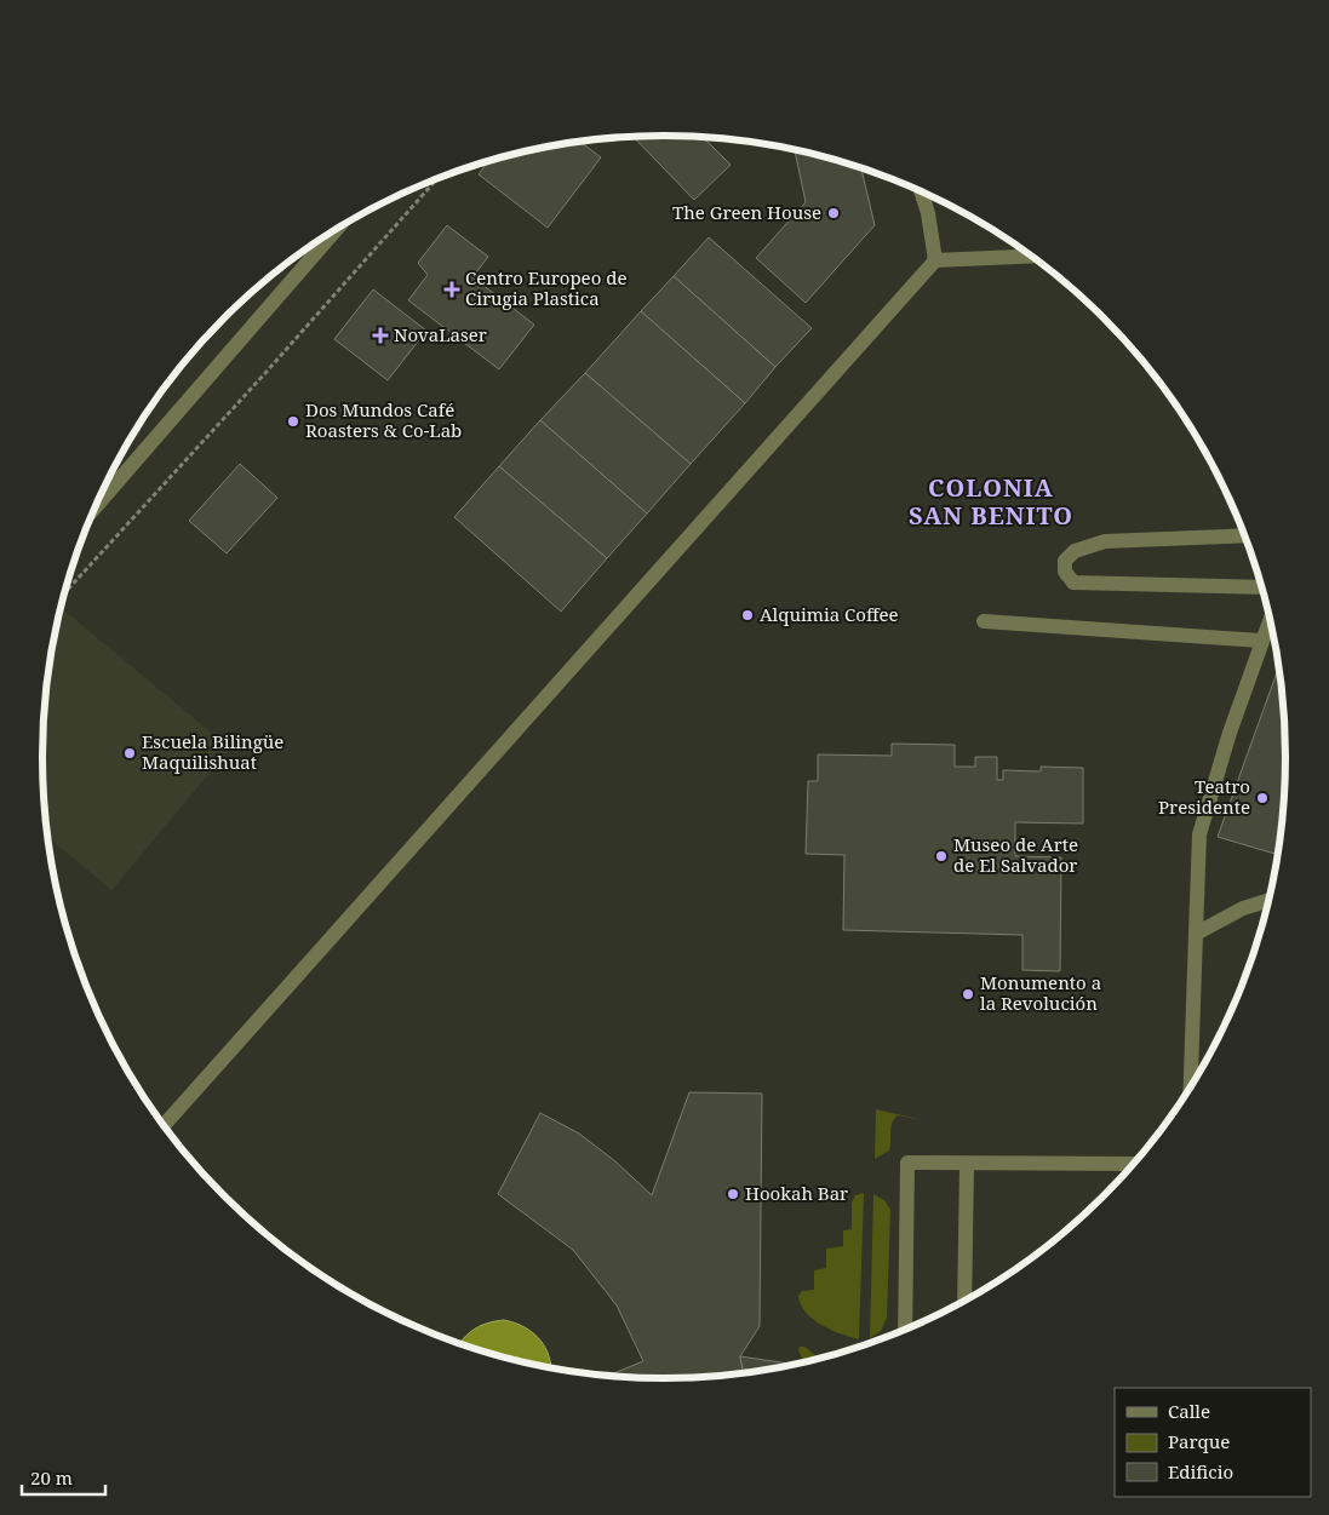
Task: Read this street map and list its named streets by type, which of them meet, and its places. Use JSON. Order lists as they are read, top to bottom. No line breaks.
{"districts":["COLONIA SAN BENITO"],"places":{"other":["The Green House","Dos Mundos Café Roasters & Co-Lab","Alquimia Coffee","Escuela Bilingüe Maquilishuat","Teatro Presidente","Museo de Arte de El Salvador","Monumento a la Revolución","Hookah Bar"],"health":["Centro Europeo de Cirugia Plastica","NovaLaser"]},"legend":["Calle","Parque","Edificio"],"scale_bar":"20 m"}
